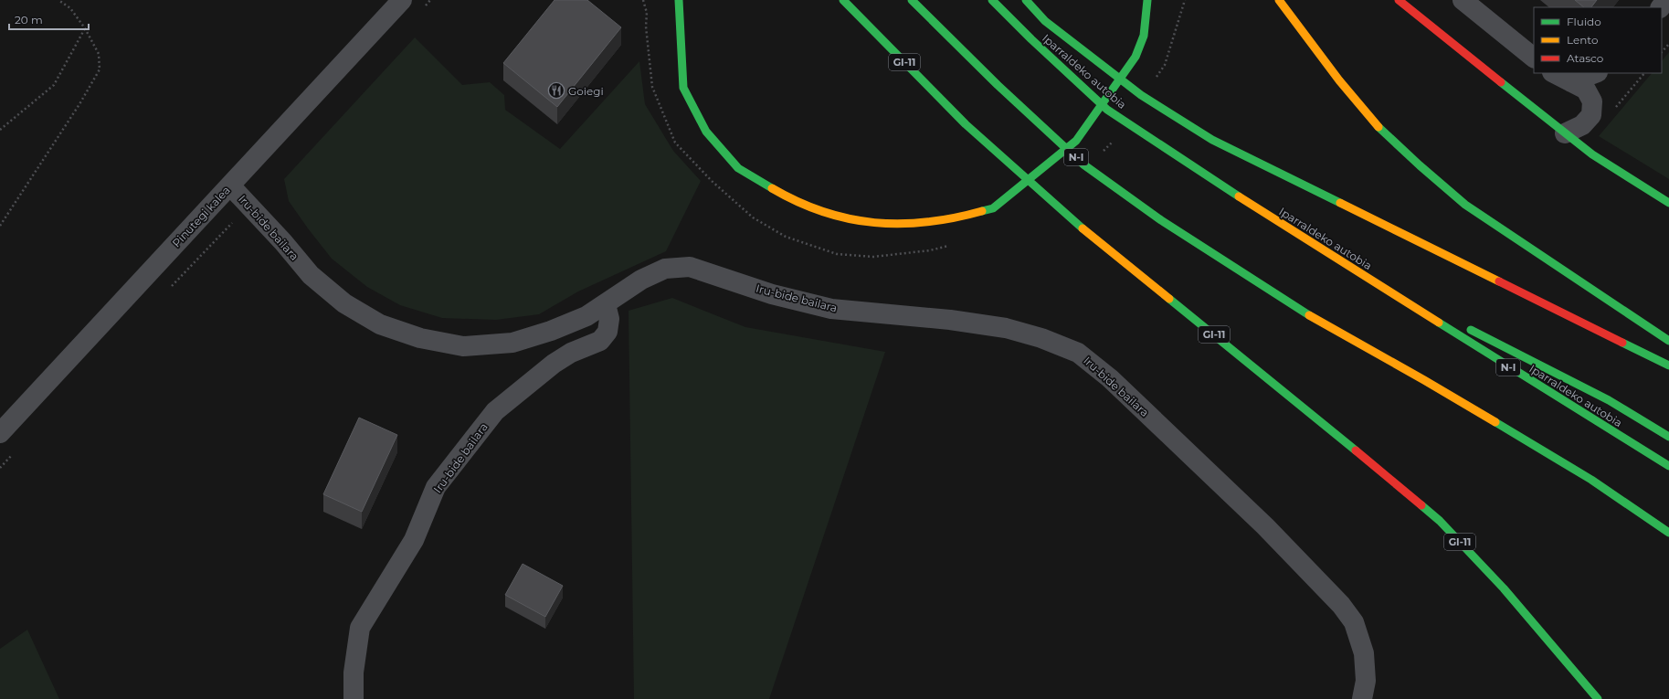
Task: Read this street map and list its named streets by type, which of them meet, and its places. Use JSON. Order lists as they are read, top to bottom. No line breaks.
{"streets":{"main road":["GI-11","Iparraldeko autobia","N-I"],"street":["Pinutegi kalea","Iru-bide bailara"]},"crossings":[["Pinutegi kalea","Iru-bide bailara"]],"places":{"restaurant":["Goiegi"]},"legend":["Fluido","Lento","Atasco"],"scale_bar":"20 m"}
